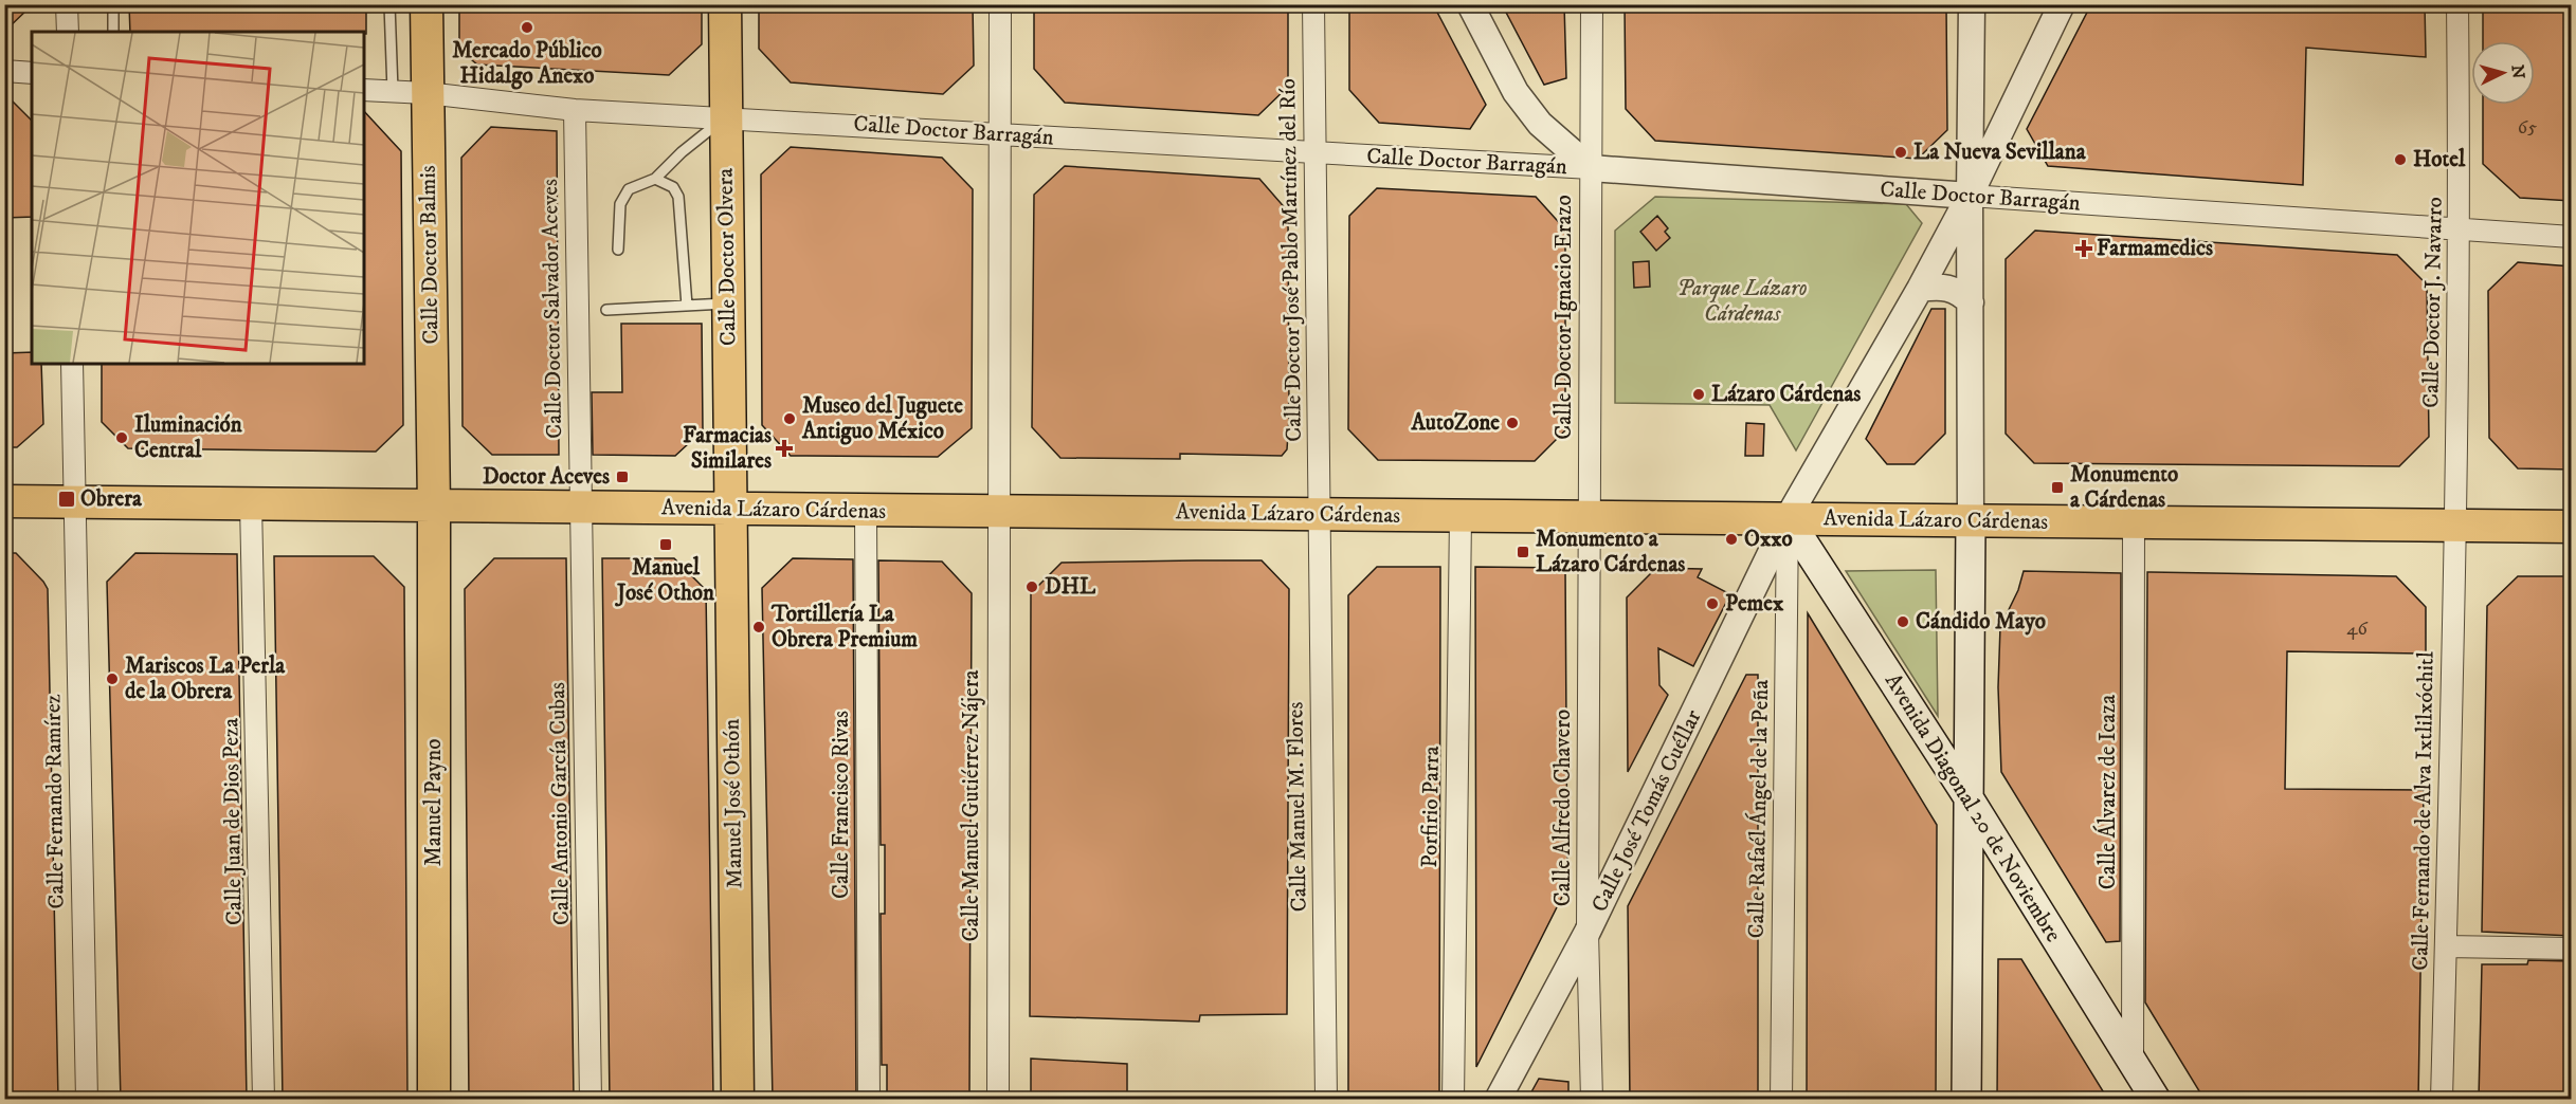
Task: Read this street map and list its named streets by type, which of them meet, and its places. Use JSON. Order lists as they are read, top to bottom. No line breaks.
{"streets":{"main road":["Calle Doctor Balmis","Calle Doctor Olvera","Avenida Lázaro Cárdenas","Manuel Payno","Manuel José Othón","Avenida Diagonal 20 de Noviembre"],"street":["Calle Doctor Barragán","Calle Doctor José Pablo Martínez del Río","Calle Doctor J. Navarro","Calle Doctor Salvador Aceves","Calle Doctor Ignacio Erazo","Calle Álvarez de Icaza","Calle Fernando Ramírez","Calle Antonio García Cubas","Calle Francisco Rivas","Calle Manuel Gutiérrez Nájera","Calle Manuel M. Flores","Porfirio Parra","Calle Alfredo Chavero","Calle Rafaél Ángel de la Peña","Calle José Tomás Cuéllar","Calle Fernando de Alva Ixtlilxóchitl","Calle Juan de Dios Peza"]},"crossings":[["Calle Doctor Barragán","Calle Doctor Balmis"],["Calle Doctor Barragán","Calle Doctor Olvera"],["Calle Doctor Barragán","Calle Doctor José Pablo Martínez del Río"],["Calle Doctor Barragán","Calle Doctor J. Navarro"],["Calle Doctor Barragán","Calle Doctor Salvador Aceves"],["Calle Doctor Barragán","Calle Doctor Ignacio Erazo"],["Calle Doctor Barragán","Calle Manuel Gutiérrez Nájera"],["Calle Doctor Barragán","Calle José Tomás Cuéllar"],["Calle Doctor Balmis","Avenida Lázaro Cárdenas"],["Calle Doctor Balmis","Manuel Payno"],["Calle Doctor Olvera","Avenida Lázaro Cárdenas"],["Calle Doctor Olvera","Manuel José Othón"],["Calle Doctor José Pablo Martínez del Río","Avenida Lázaro Cárdenas"],["Calle Doctor José Pablo Martínez del Río","Calle Manuel M. Flores"],["Calle Doctor J. Navarro","Avenida Lázaro Cárdenas"],["Calle Doctor J. Navarro","Calle Fernando de Alva Ixtlilxóchitl"],["Calle Doctor Salvador Aceves","Avenida Lázaro Cárdenas"],["Calle Doctor Salvador Aceves","Calle Antonio García Cubas"],["Calle Doctor Ignacio Erazo","Avenida Lázaro Cárdenas"],["Calle Doctor Ignacio Erazo","Calle Alfredo Chavero"],["Avenida Lázaro Cárdenas","Calle Álvarez de Icaza"],["Avenida Lázaro Cárdenas","Calle Fernando Ramírez"],["Avenida Lázaro Cárdenas","Manuel Payno"],["Avenida Lázaro Cárdenas","Calle Antonio García Cubas"],["Avenida Lázaro Cárdenas","Manuel José Othón"],["Avenida Lázaro Cárdenas","Calle Francisco Rivas"],["Avenida Lázaro Cárdenas","Calle Manuel Gutiérrez Nájera"],["Avenida Lázaro Cárdenas","Calle Manuel M. Flores"],["Avenida Lázaro Cárdenas","Porfirio Parra"],["Avenida Lázaro Cárdenas","Calle Alfredo Chavero"],["Avenida Lázaro Cárdenas","Avenida Diagonal 20 de Noviembre"],["Avenida Lázaro Cárdenas","Calle Rafaél Ángel de la Peña"],["Avenida Lázaro Cárdenas","Calle José Tomás Cuéllar"],["Avenida Lázaro Cárdenas","Calle Fernando de Alva Ixtlilxóchitl"],["Avenida Lázaro Cárdenas","Calle Juan de Dios Peza"],["Calle Álvarez de Icaza","Avenida Diagonal 20 de Noviembre"],["Calle Alfredo Chavero","Calle José Tomás Cuéllar"],["Avenida Diagonal 20 de Noviembre","Calle Rafaél Ángel de la Peña"],["Avenida Diagonal 20 de Noviembre","Calle José Tomás Cuéllar"],["Calle Rafaél Ángel de la Peña","Calle José Tomás Cuéllar"]],"parks":["Parque Lázaro Cárdenas"],"places":{"other":["Mercado Público Hidalgo Anexo","La Nueva Sevillana","Hotel","Lázaro Cárdenas","Museo del Juguete Antiguo México","AutoZone","Iluminación Central","Oxxo","DHL","Pemex","Cándido Mayo","Tortillería La Obrera Premium","Mariscos La Perla de la Obrera"],"health":["Farmamedics","Farmacias Similares"],"transit":["Doctor Aceves","Monumento a Cárdenas","Obrera","Manuel José Othon","Monumento a Lázaro Cárdenas"]},"house_numbers":["65","46"],"north":"right"}
